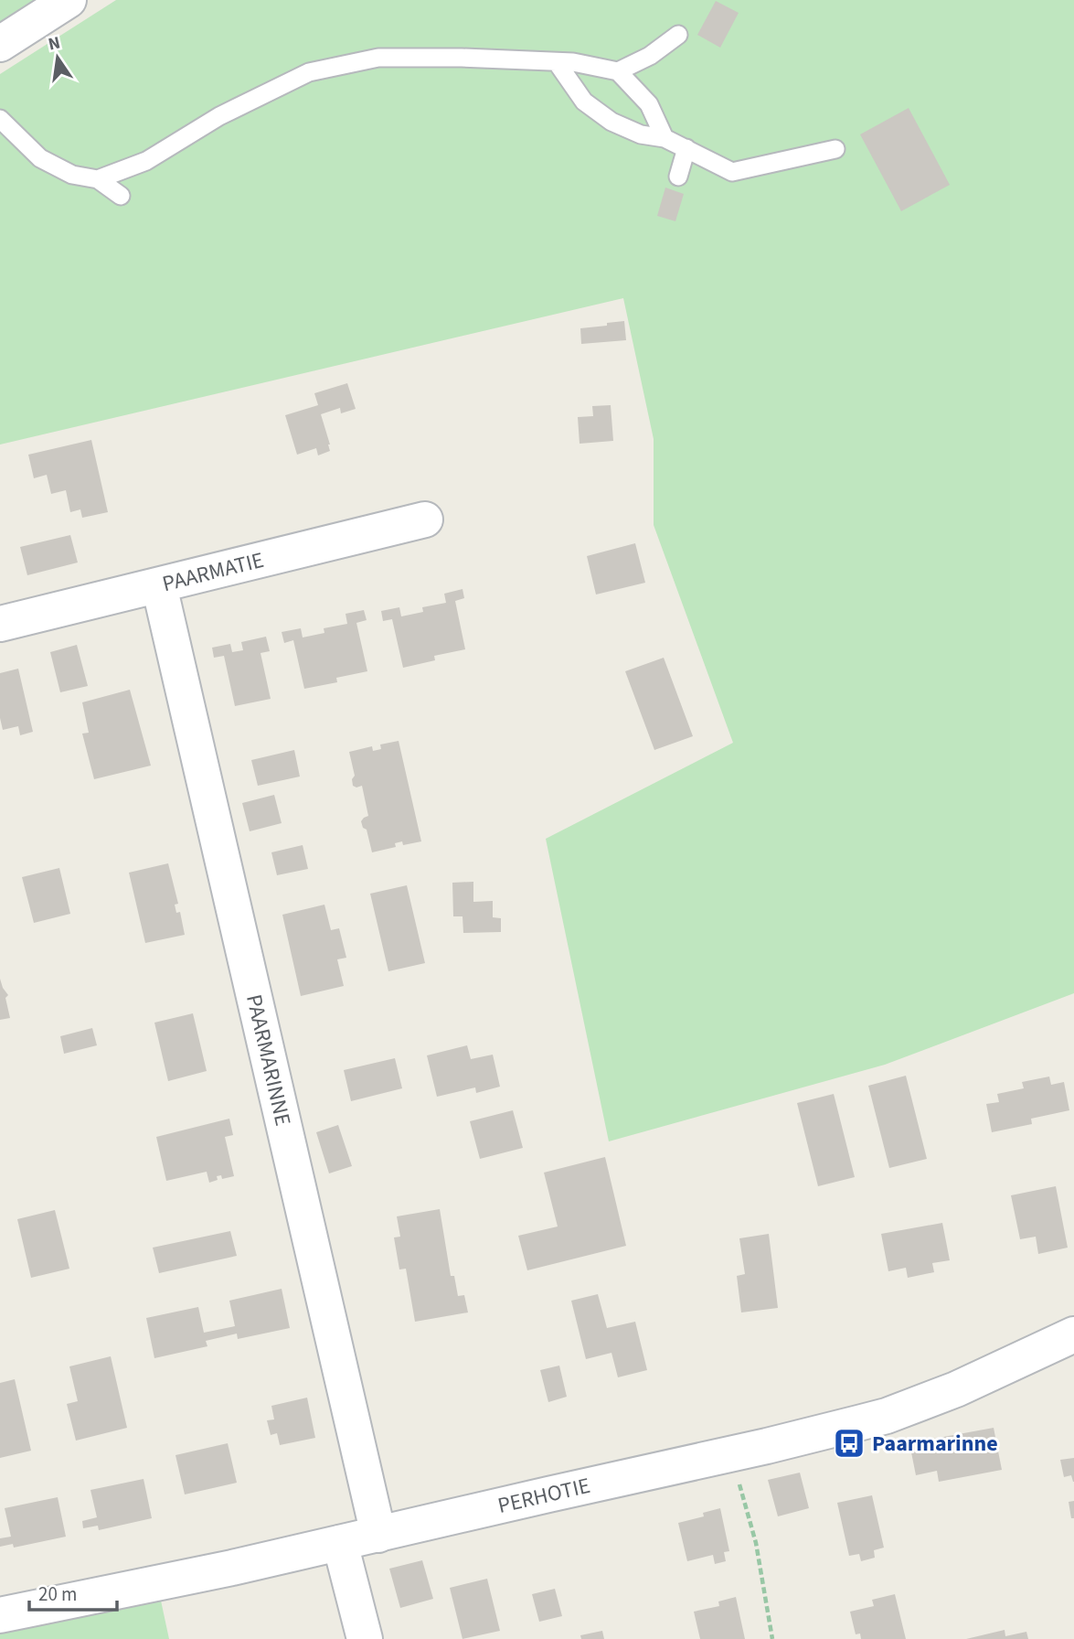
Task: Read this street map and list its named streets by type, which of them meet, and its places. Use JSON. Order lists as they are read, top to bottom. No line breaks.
{"streets":{"street":["PAARMATIE","PAARMARINNE","PERHOTIE"]},"crossings":[["PAARMATIE","PAARMARINNE"],["PAARMARINNE","PERHOTIE"]],"places":{"bus stop":["Paarmarinne"]},"scale_bar":"20 m","north":"top"}
